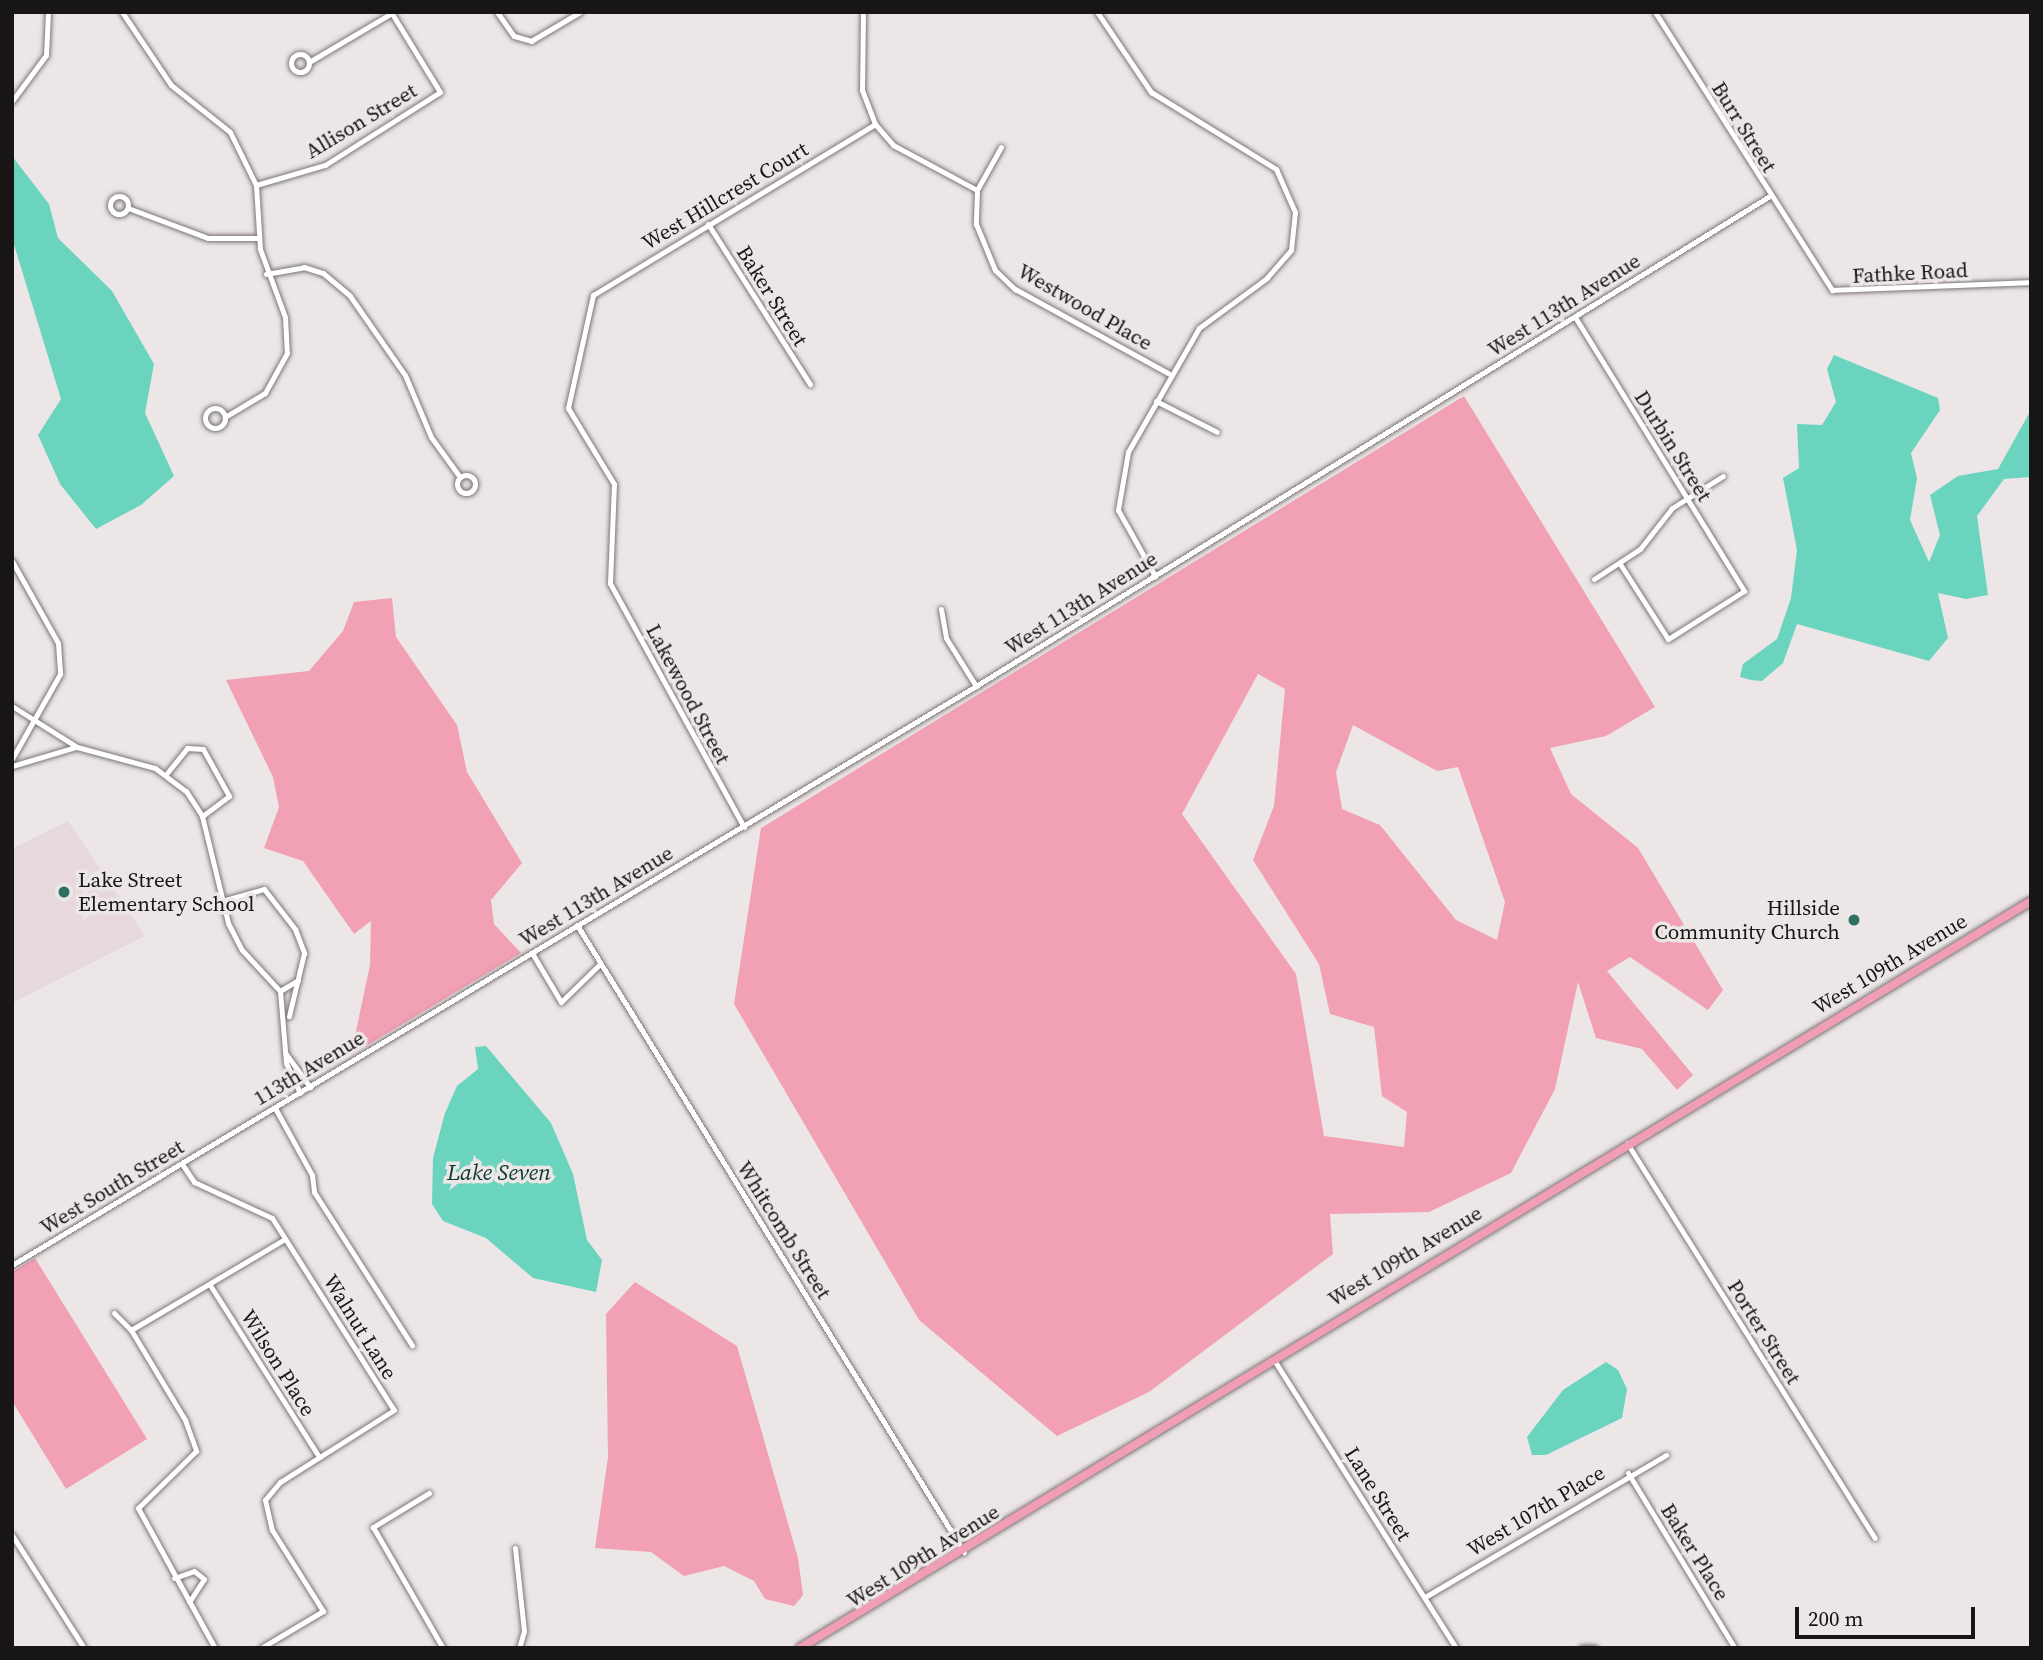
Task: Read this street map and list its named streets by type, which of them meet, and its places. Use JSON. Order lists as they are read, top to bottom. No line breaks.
{"streets":{"main road":["West 109th Avenue"],"street":["Allison Street","Burr Street","West Hillcrest Court","Fathke Road","Baker Street","West 113th Avenue","Westwood Place","Durbin Street","Lakewood Street","113th Avenue","West South Street","Whitcomb Street","Walnut Lane","Porter Street","Wilson Place","Lane Street","West 107th Place","Baker Place"]},"crossings":[["Burr Street","Fathke Road"],["Burr Street","West 113th Avenue"],["West Hillcrest Court","Baker Street"],["West Hillcrest Court","Lakewood Street"],["West 113th Avenue","Durbin Street"],["West 113th Avenue","Lakewood Street"],["West 113th Avenue","113th Avenue"],["West 113th Avenue","Whitcomb Street"],["West 109th Avenue","Whitcomb Street"],["West 109th Avenue","Porter Street"],["West 109th Avenue","Lane Street"],["113th Avenue","West South Street"],["West South Street","Walnut Lane"],["Walnut Lane","Wilson Place"],["Lane Street","West 107th Place"],["West 107th Place","Baker Place"]],"water":["Lake Seven"],"places":["Lake Street Elementary School","Hillside Community Church"],"scale_bar":"200 m"}
